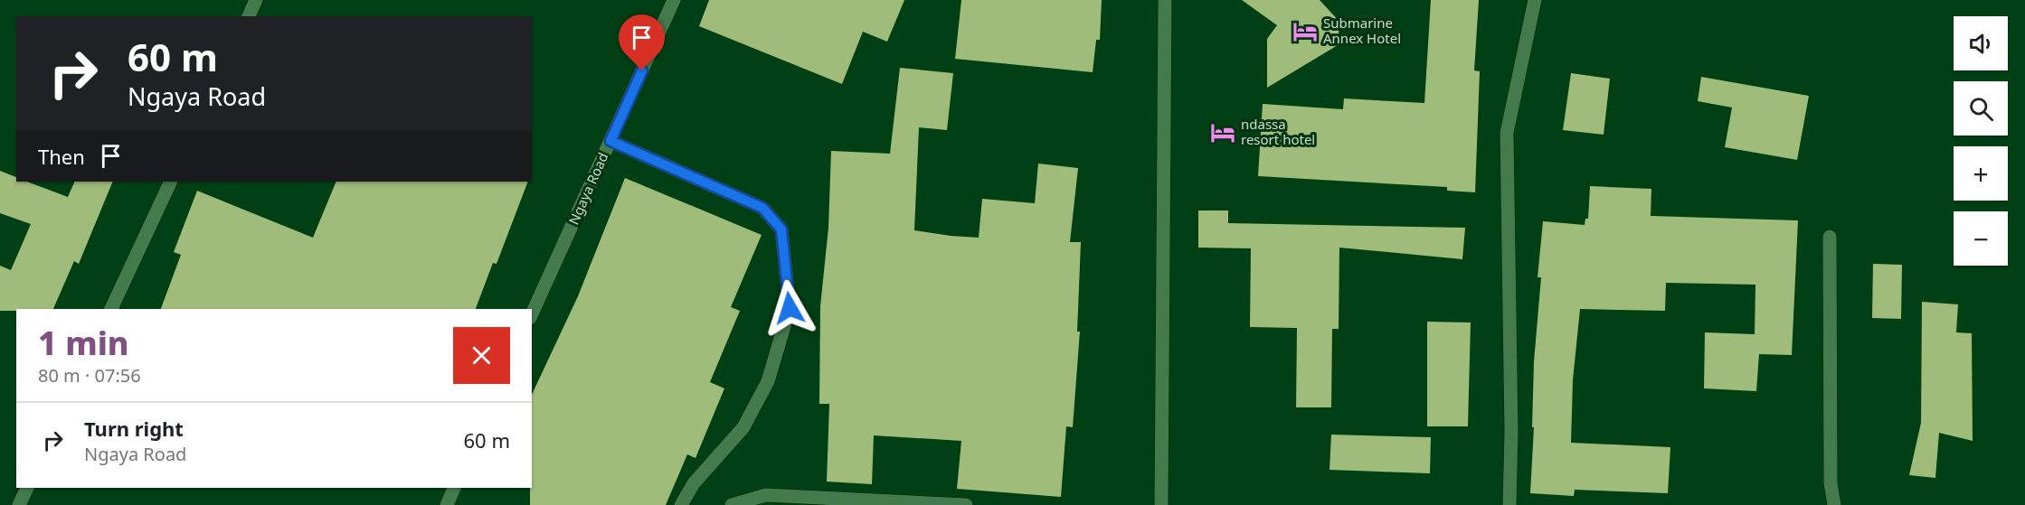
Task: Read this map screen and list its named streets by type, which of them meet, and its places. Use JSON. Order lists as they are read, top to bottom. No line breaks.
{"streets":{"street":["Ngaya Road"]},"places":{"hotel":["Submarine Annex Hotel","ndassa resort hotel"]},"page":{"map_buttons":["+","−"],"turn":["60 m","Ngaya Road"],"then":"Then","heading":["1 min","80 m · 07:56"],"list":[{"name":"Turn right","note":"Ngaya Road","value":"60 m"}]}}
